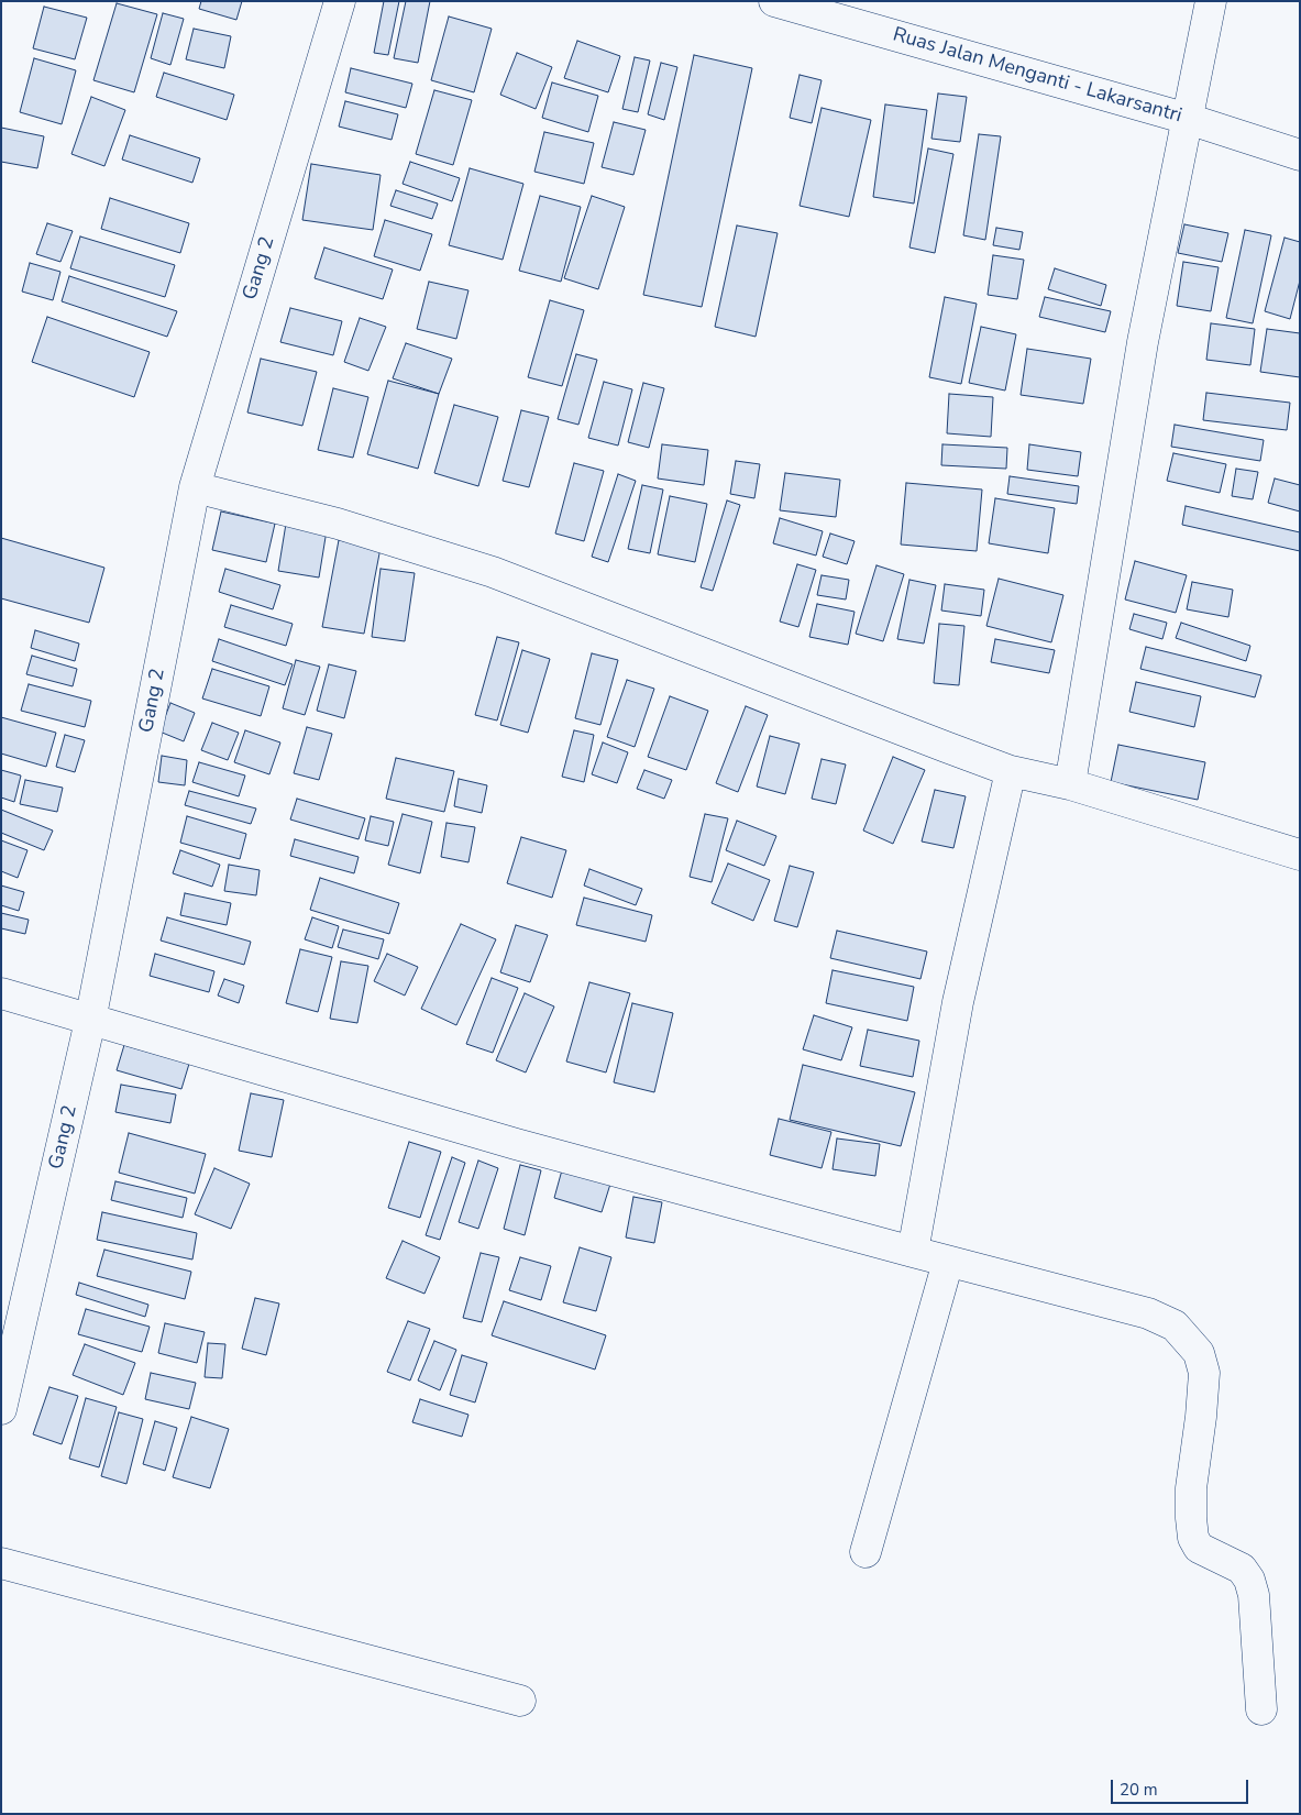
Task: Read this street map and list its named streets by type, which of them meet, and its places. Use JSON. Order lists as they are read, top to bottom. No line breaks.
{"streets":{"street":["Ruas Jalan Menganti - Lakarsantri","Gang 2"]},"scale_bar":"20 m"}
